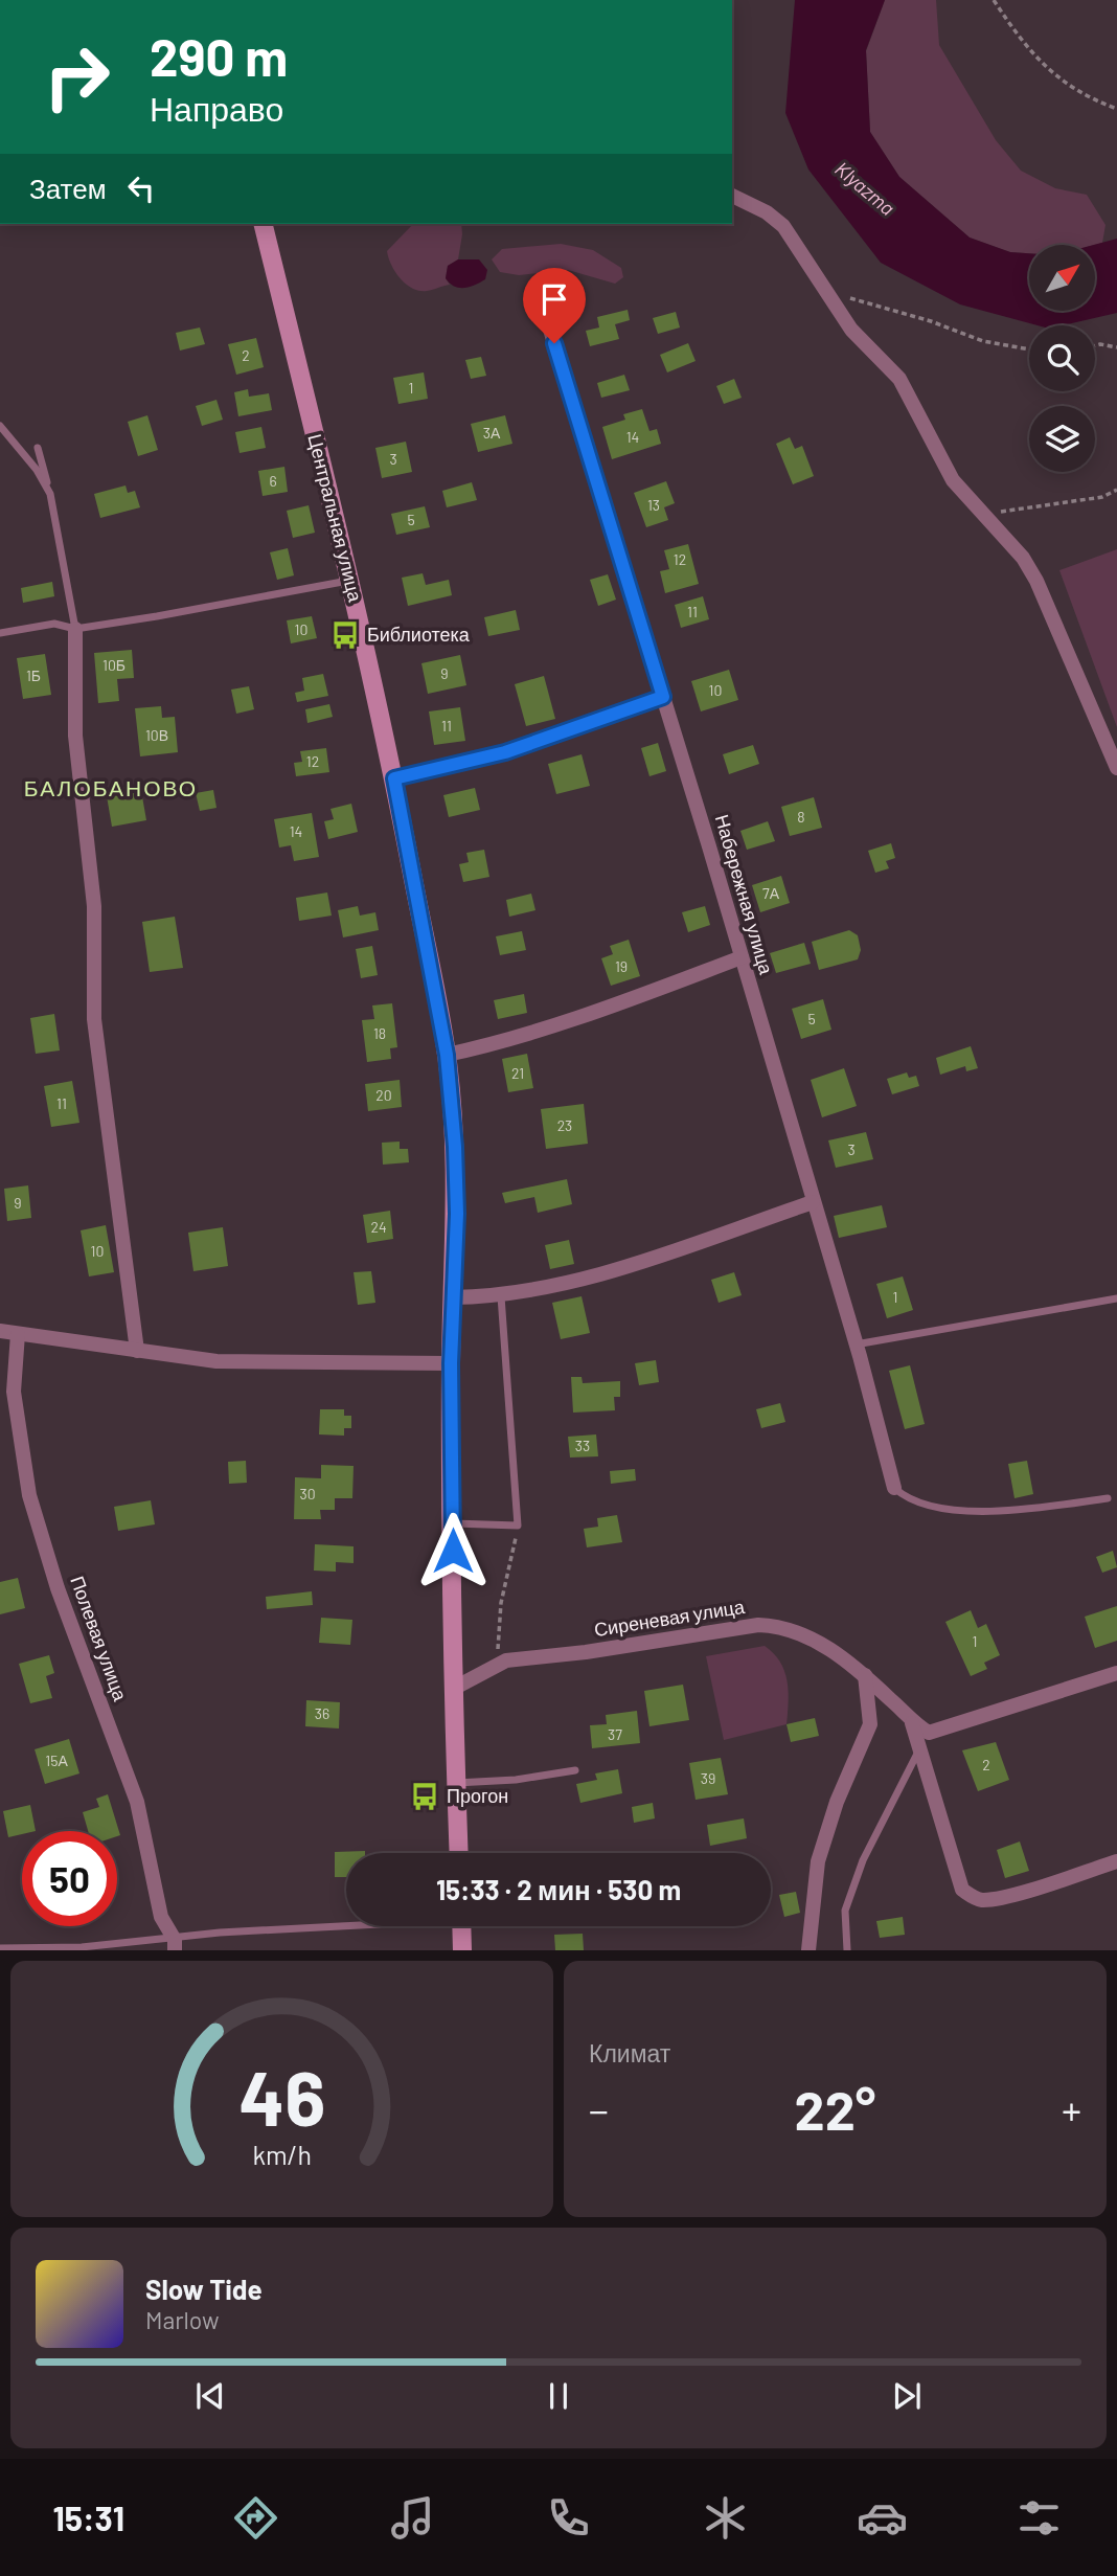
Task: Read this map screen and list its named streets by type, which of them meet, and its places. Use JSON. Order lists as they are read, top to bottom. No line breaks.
{"streets":{"main road":["Центральная улица"],"street":["Набережная улица","Сиреневая улица","Полевая улица"]},"crossings":[["Центральная улица","Сиреневая улица"]],"districts":["БАЛОБАНОВО"],"water":["Klyazma"],"places":{"bus stop":["Библиотека","Прогон"]},"house_numbers":["2","1","3А","14","3","6","13","5","12","11","10","10Б","9","1Б","10","11","10В","12","8","14","7А","19","5","18","21","20","11","23","3","9","24","10","1","33","30","1","36","37","15А","2","39"],"north":"top right","page":{"turn":["290 m","Направо"],"then":"Затем","limit":"50","trip":"15:33 · 2 мин · 530 m","tile":"Климат","heat":["−","22°","+"],"song":["Slow Tide","Marlow"],"tabs":"15:31","gauge":["46","km/h"]}}
